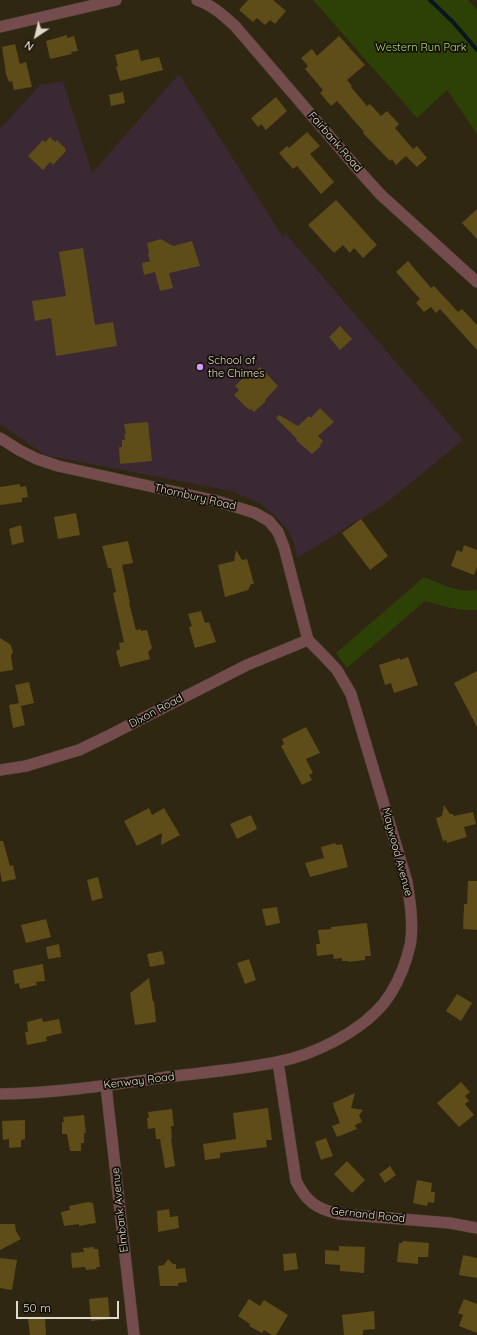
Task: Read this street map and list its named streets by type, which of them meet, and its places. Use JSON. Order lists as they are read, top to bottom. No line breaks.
{"streets":{"street":["Fairbank Road","Thornbury Road","Dixon Road","Maywood Avenue","Kenway Road","Elmbank Avenue","Gernand Road"]},"crossings":[["Thornbury Road","Dixon Road"],["Thornbury Road","Maywood Avenue"],["Dixon Road","Maywood Avenue"],["Maywood Avenue","Kenway Road"],["Maywood Avenue","Gernand Road"],["Kenway Road","Elmbank Avenue"],["Kenway Road","Gernand Road"]],"parks":["Western Run Park"],"places":["School of the Chimes"],"scale_bar":"50 m","north":"bottom left"}
